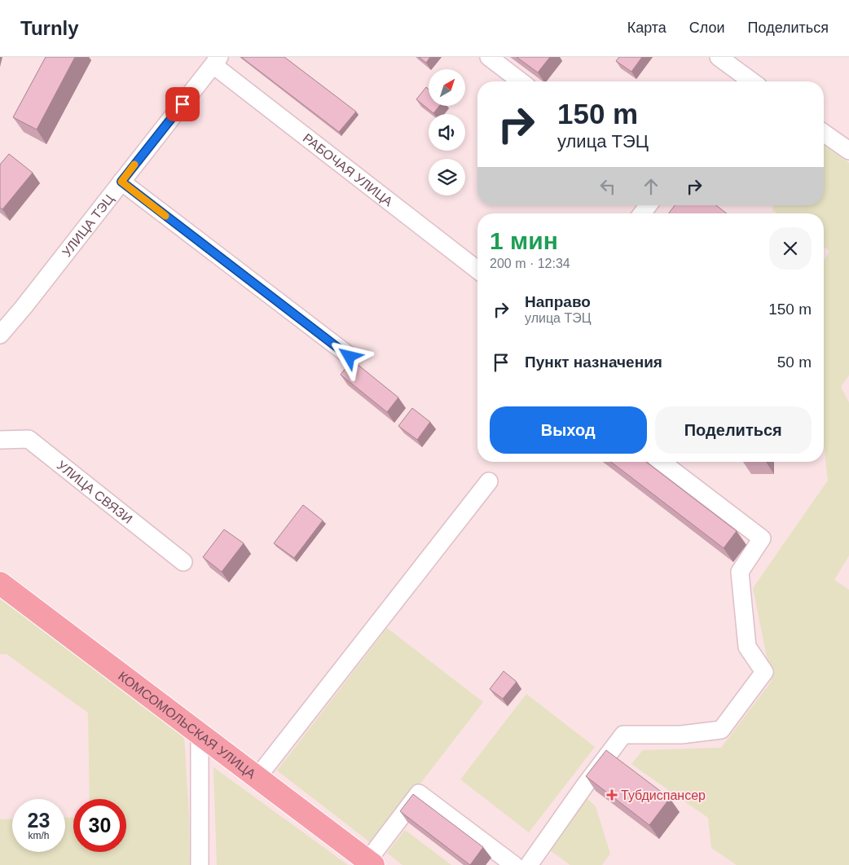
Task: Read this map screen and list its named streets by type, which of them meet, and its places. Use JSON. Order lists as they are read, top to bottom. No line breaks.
{"streets":{"main road":["КОМСОМОЛЬСКАЯ УЛИЦА"],"street":["РАБОЧАЯ УЛИЦА","УЛИЦА ТЭЦ","УЛИЦА СВЯЗИ"]},"crossings":[["РАБОЧАЯ УЛИЦА","УЛИЦА ТЭЦ"]],"places":{"health":["Тубдиспансер"]},"north":"top right","page":{"header":"Turnly","nav":["Карта","Слои","Поделиться"],"turn":["150 m","улица ТЭЦ"],"heading":["1 мин","200 m · 12:34"],"list":[{"name":"Направо","note":"улица ТЭЦ","value":"150 m"},{"name":"Пункт назначения","value":"50 m"}],"buttons":["Выход","Поделиться"],"speed":"23 km/h","limit":"30"}}
